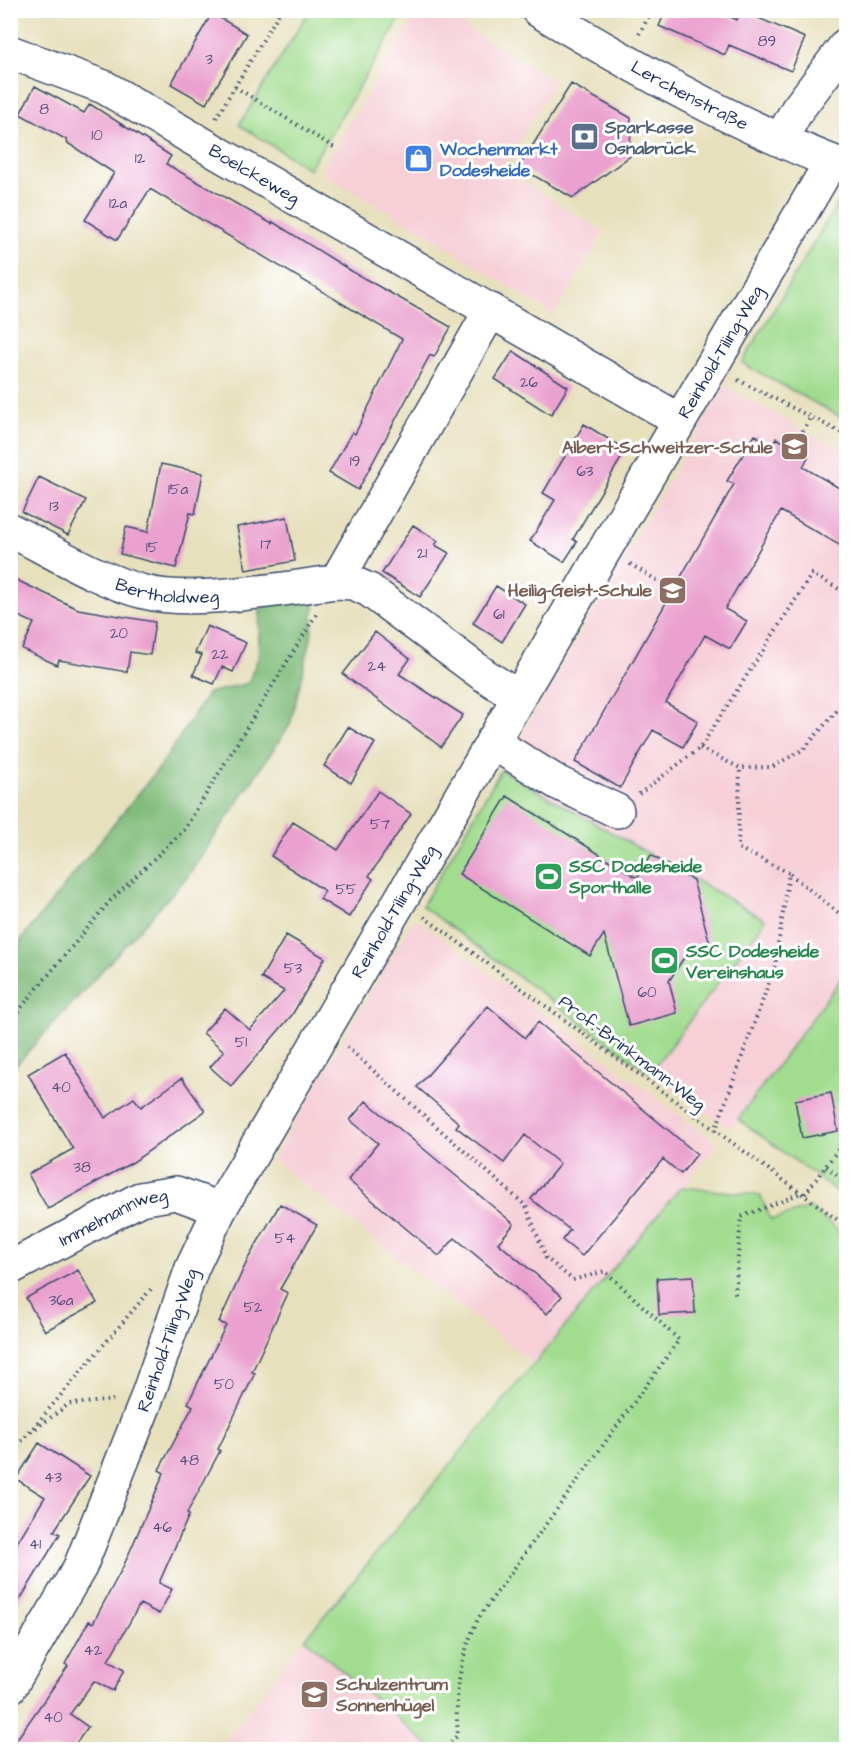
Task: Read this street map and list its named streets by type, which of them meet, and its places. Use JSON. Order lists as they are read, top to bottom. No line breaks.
{"streets":{"street":["Lerchenstraße","Boelckeweg","Reinhold-Tiling-Weg","Bertholdweg","Immelmannweg"],"path":["Prof.-Brinkmann-Weg"]},"crossings":[["Lerchenstraße","Reinhold-Tiling-Weg"],["Boelckeweg","Reinhold-Tiling-Weg"],["Reinhold-Tiling-Weg","Bertholdweg"],["Reinhold-Tiling-Weg","Prof.-Brinkmann-Weg"],["Reinhold-Tiling-Weg","Immelmannweg"]],"places":{"bank":["Sparkasse Osnabrück"],"shop":["Wochenmarkt Dodesheide"],"school or university":["Albert-Schweitzer-Schule","Heilig-Geist-Schule","Schulzentrum Sonnenhügel"],"sports":["SSC Dodesheide Sporthalle","SSC Dodesheide Vereinshaus"]},"house_numbers":["89","3","8","10","12","12a","26","19","63","15a","13","17","15","21","61","20","22","24","57","55","53","60","51","40","38","54","36a","52","50","48","43","46","41","42","40"]}
